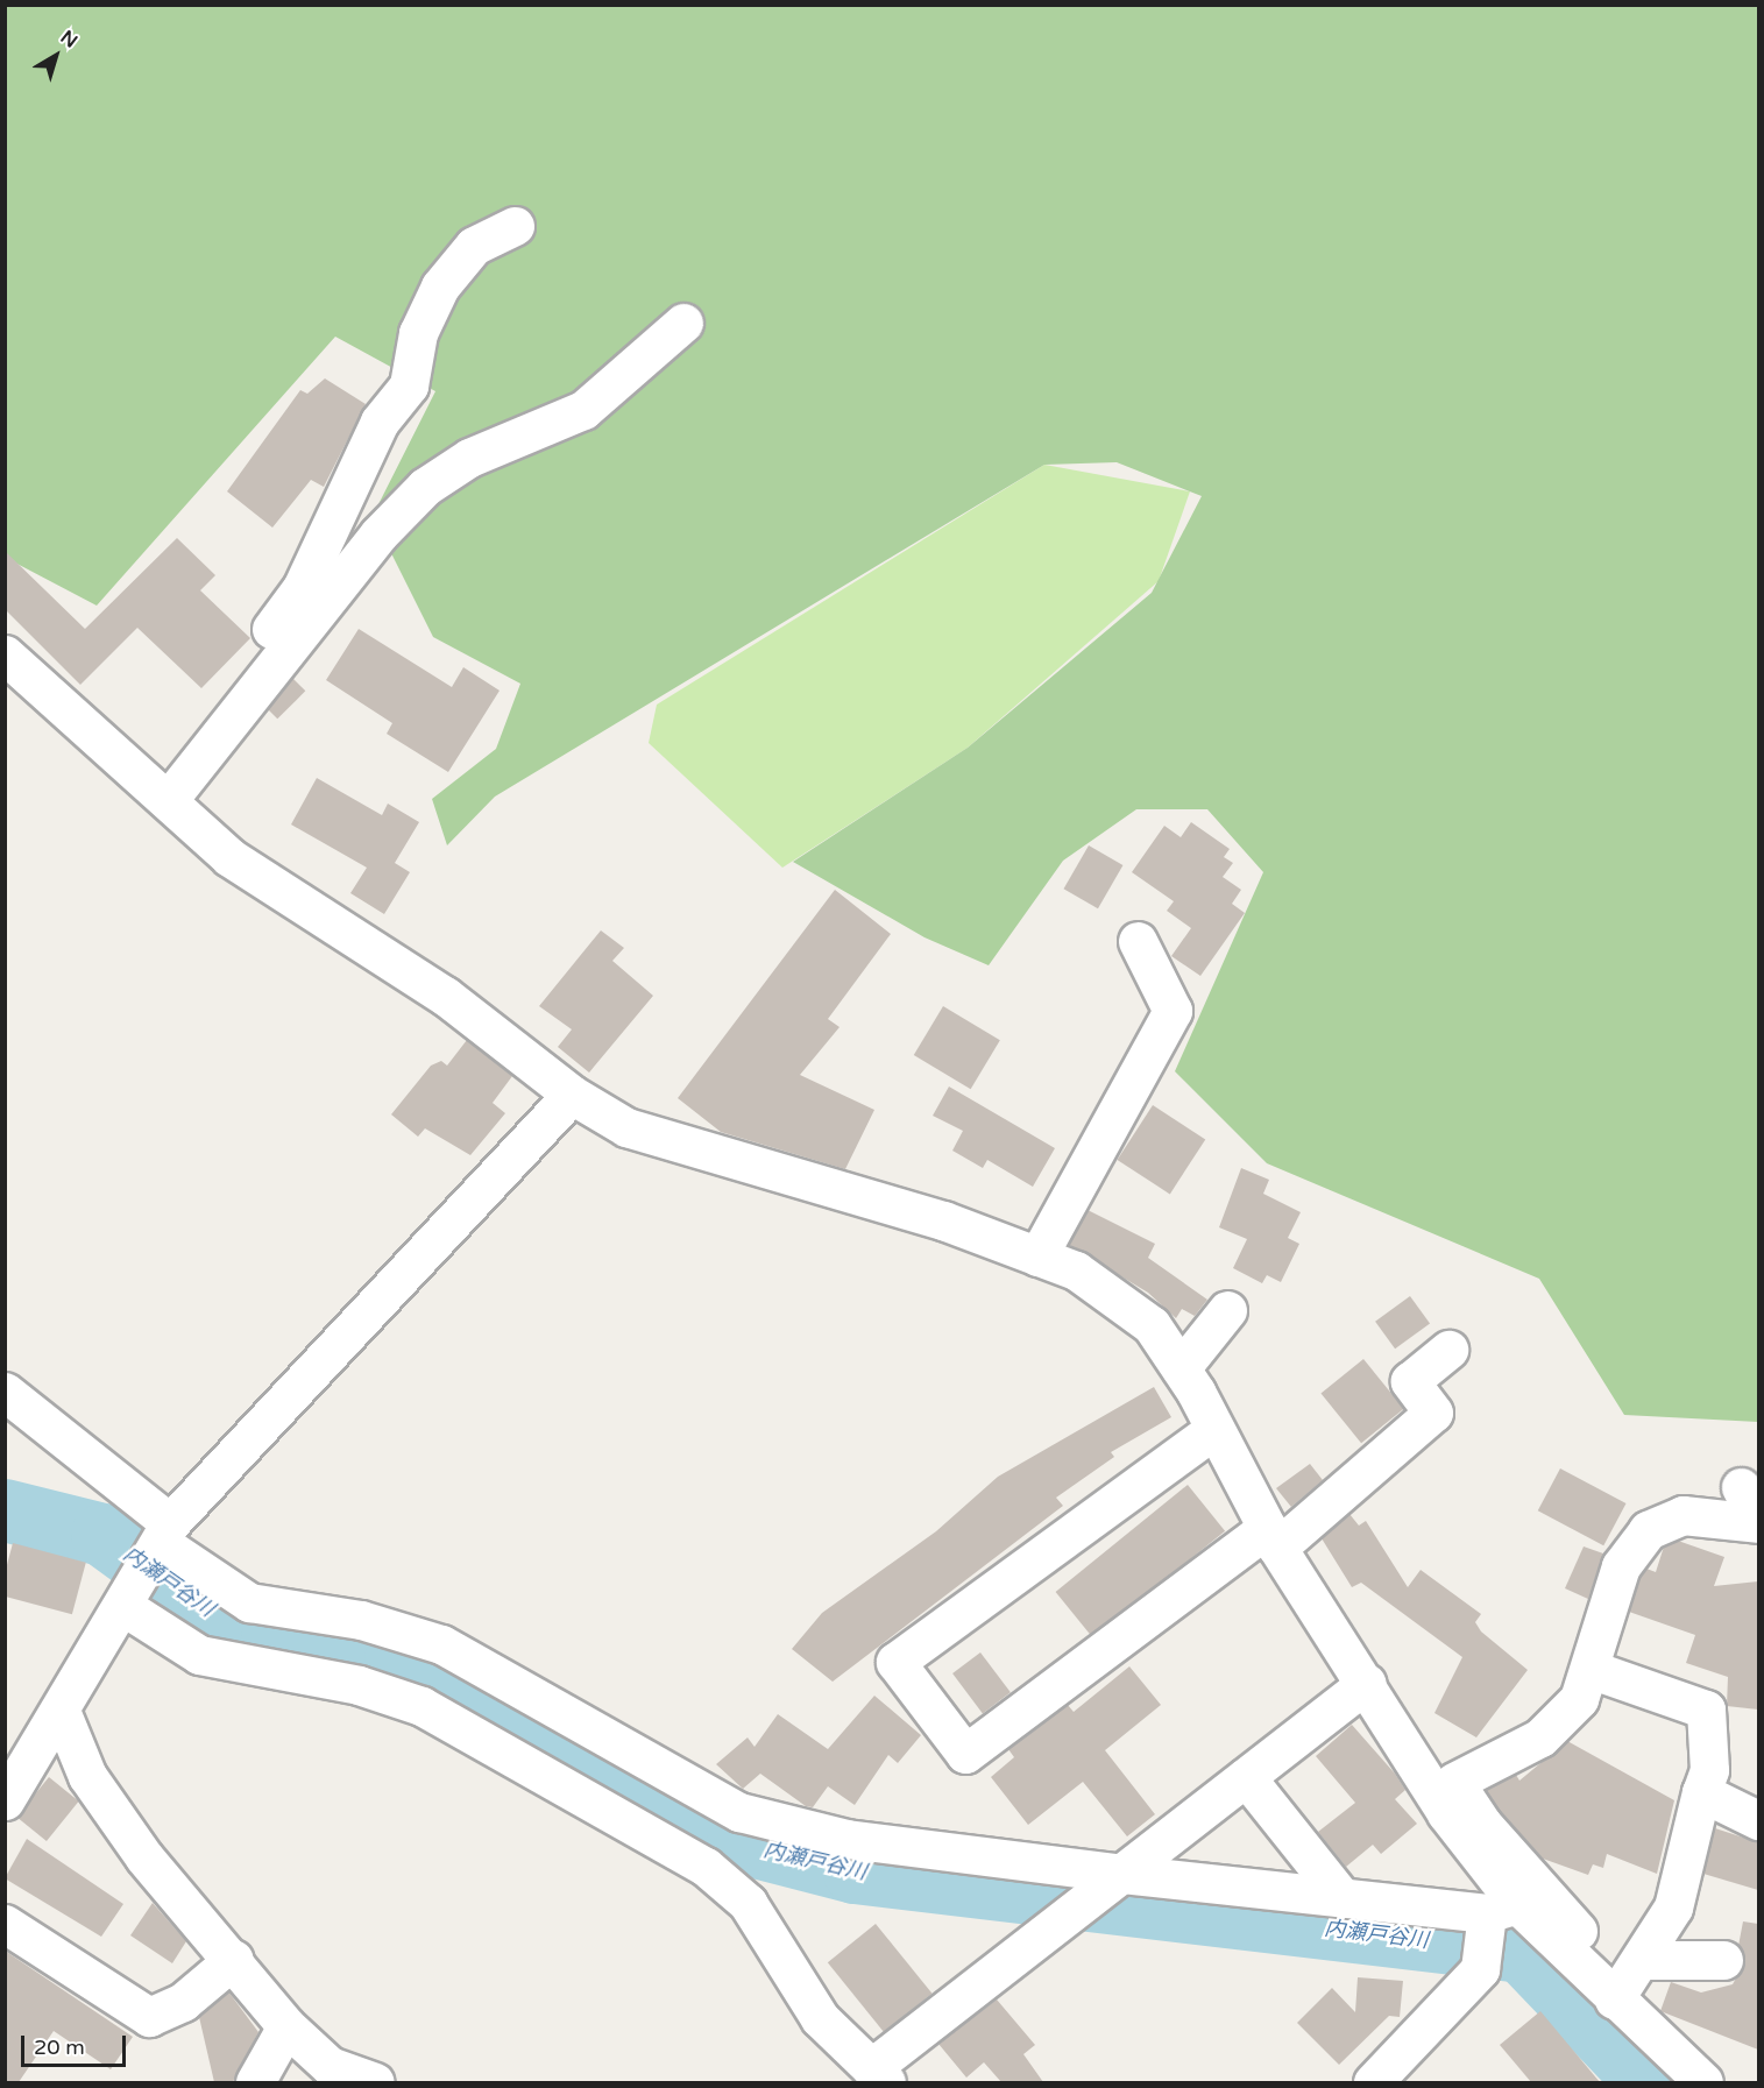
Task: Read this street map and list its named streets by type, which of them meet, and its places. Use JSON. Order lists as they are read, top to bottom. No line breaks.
{"water":["内瀬戸谷川"],"scale_bar":"20 m","north":"top right"}
